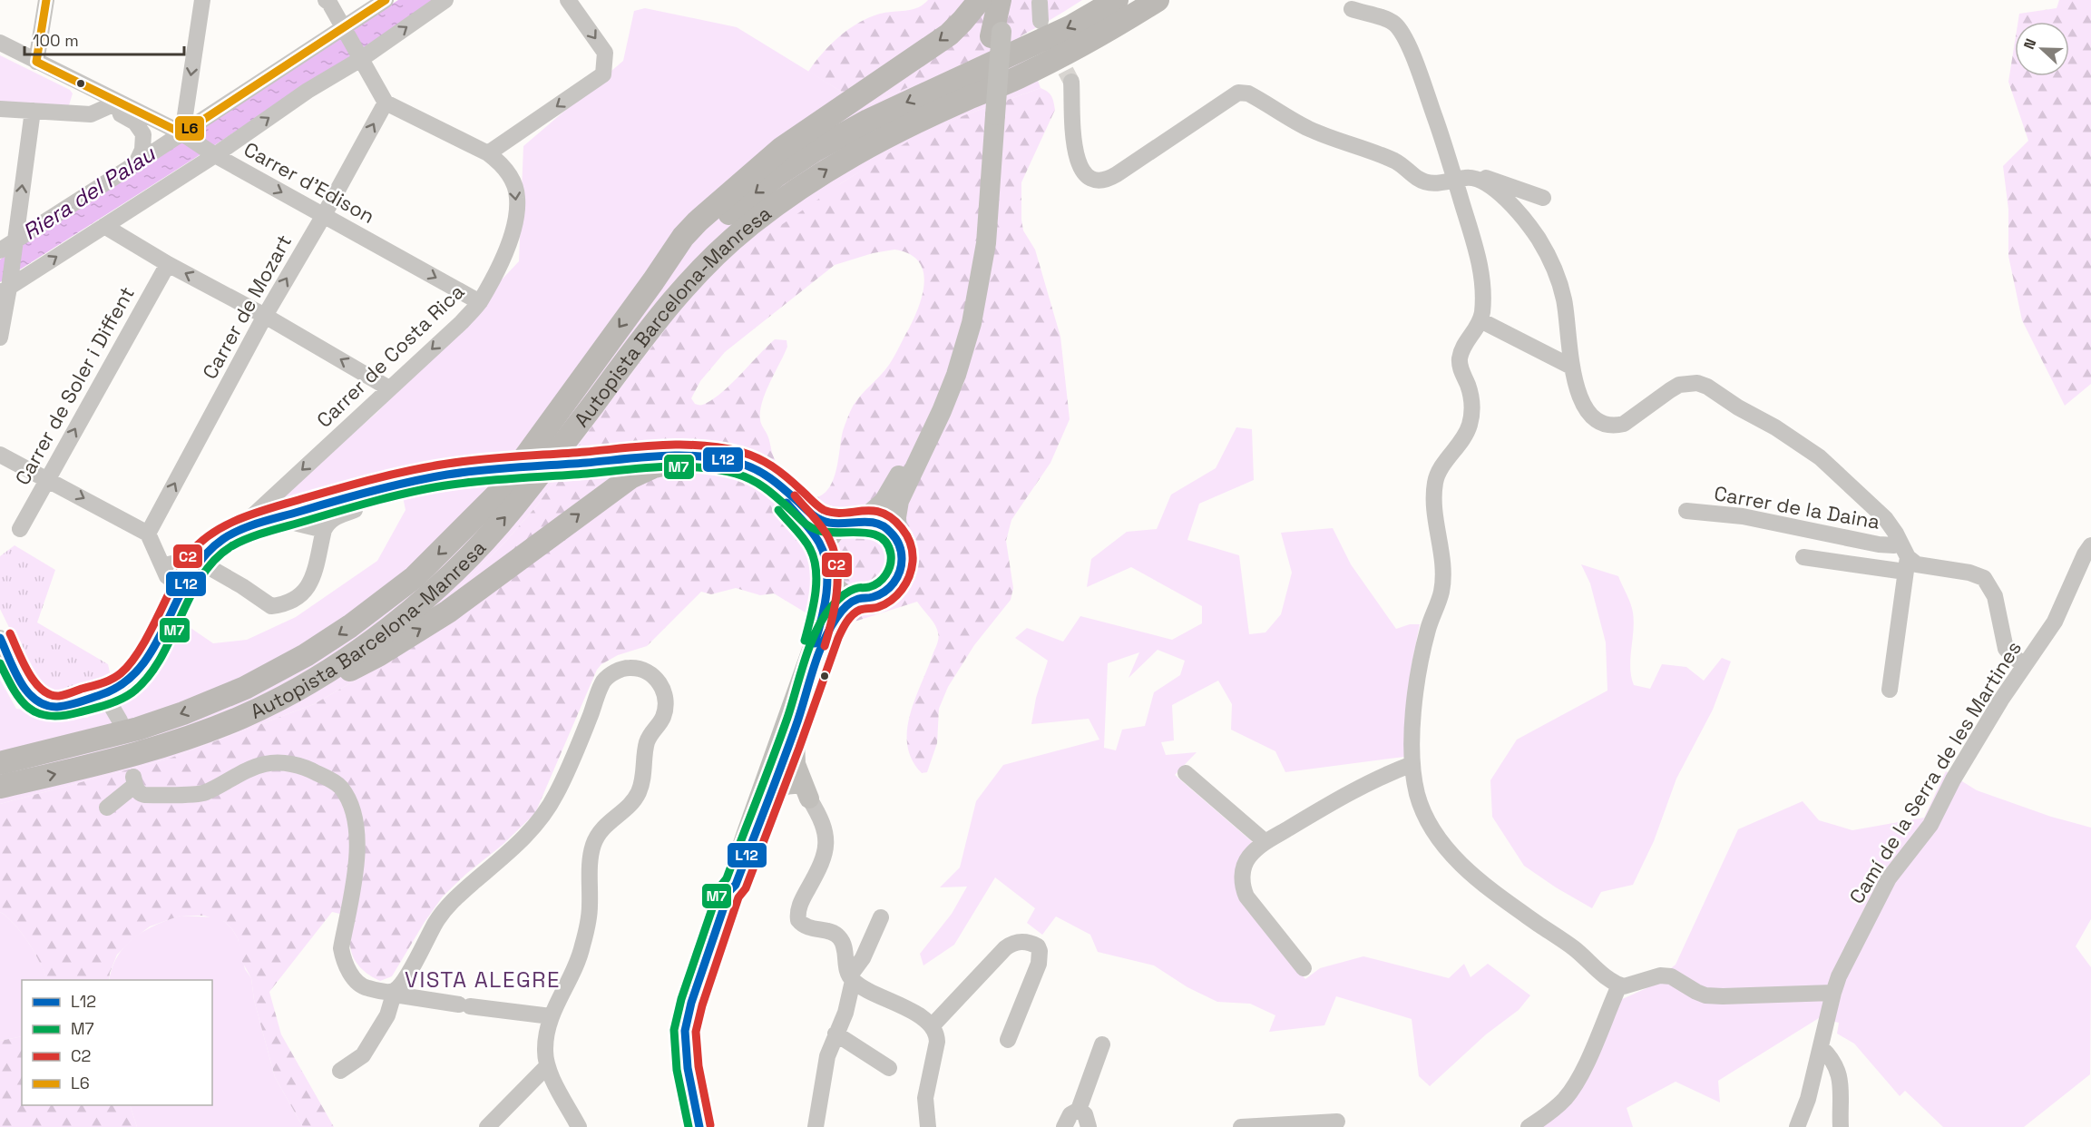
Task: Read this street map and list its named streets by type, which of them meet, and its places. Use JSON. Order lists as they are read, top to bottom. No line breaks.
{"streets":{"highway":["Autopista Barcelona-Manresa"],"street":["Carrer d'Edison","Carrer de Mozart","Carrer de Costa Rica","Carrer de Soler i Diffent","Carrer de la Daina","Camí de la Serra de les Martines"]},"crossings":[["Carrer d'Edison","Carrer de Mozart"],["Carrer d'Edison","Carrer de Costa Rica"],["Carrer de Mozart","Carrer de Costa Rica"]],"one_way":["Carrer de Mozart","Carrer de Costa Rica"],"districts":["VISTA ALEGRE"],"water":["Riera del Palau"],"lines":["transit line L6","transit line C2","transit line L12","transit line M7"],"legend":["L12","M7","C2","L6"],"scale_bar":"100 m","north":"left"}
